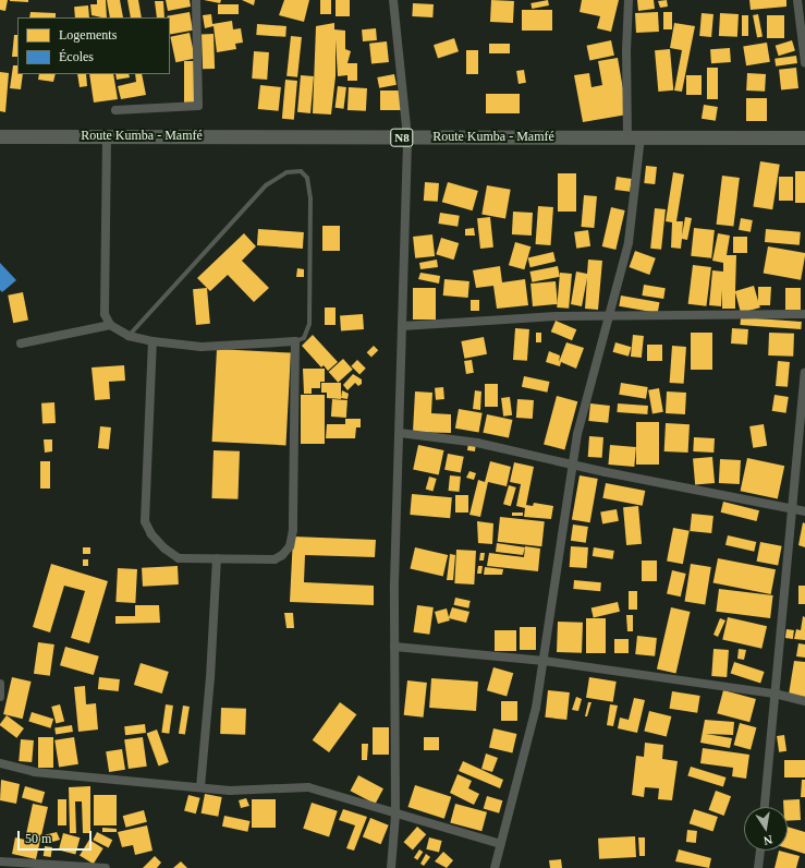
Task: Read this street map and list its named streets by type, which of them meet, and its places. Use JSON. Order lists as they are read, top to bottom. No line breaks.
{"streets":{"highway":["Route Kumba - Mamfé","N8"]},"legend":["Logements","Écoles"],"scale_bar":"50 m","north":"bottom"}
